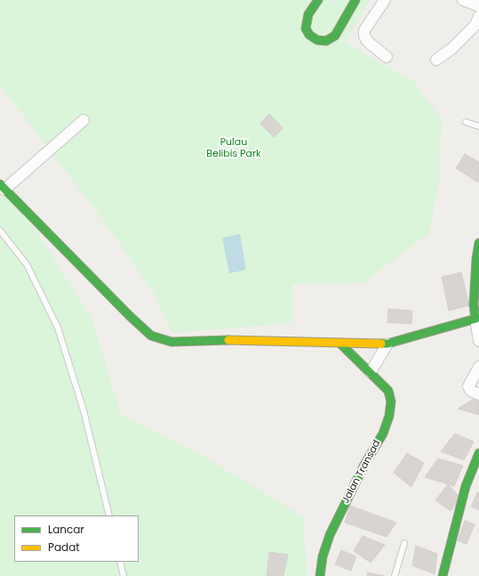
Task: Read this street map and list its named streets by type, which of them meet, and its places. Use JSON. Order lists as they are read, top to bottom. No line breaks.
{"streets":{"street":["Jalan Transad"]},"parks":["Pulau Belibis Park"],"legend":["Lancar","Padat"]}
